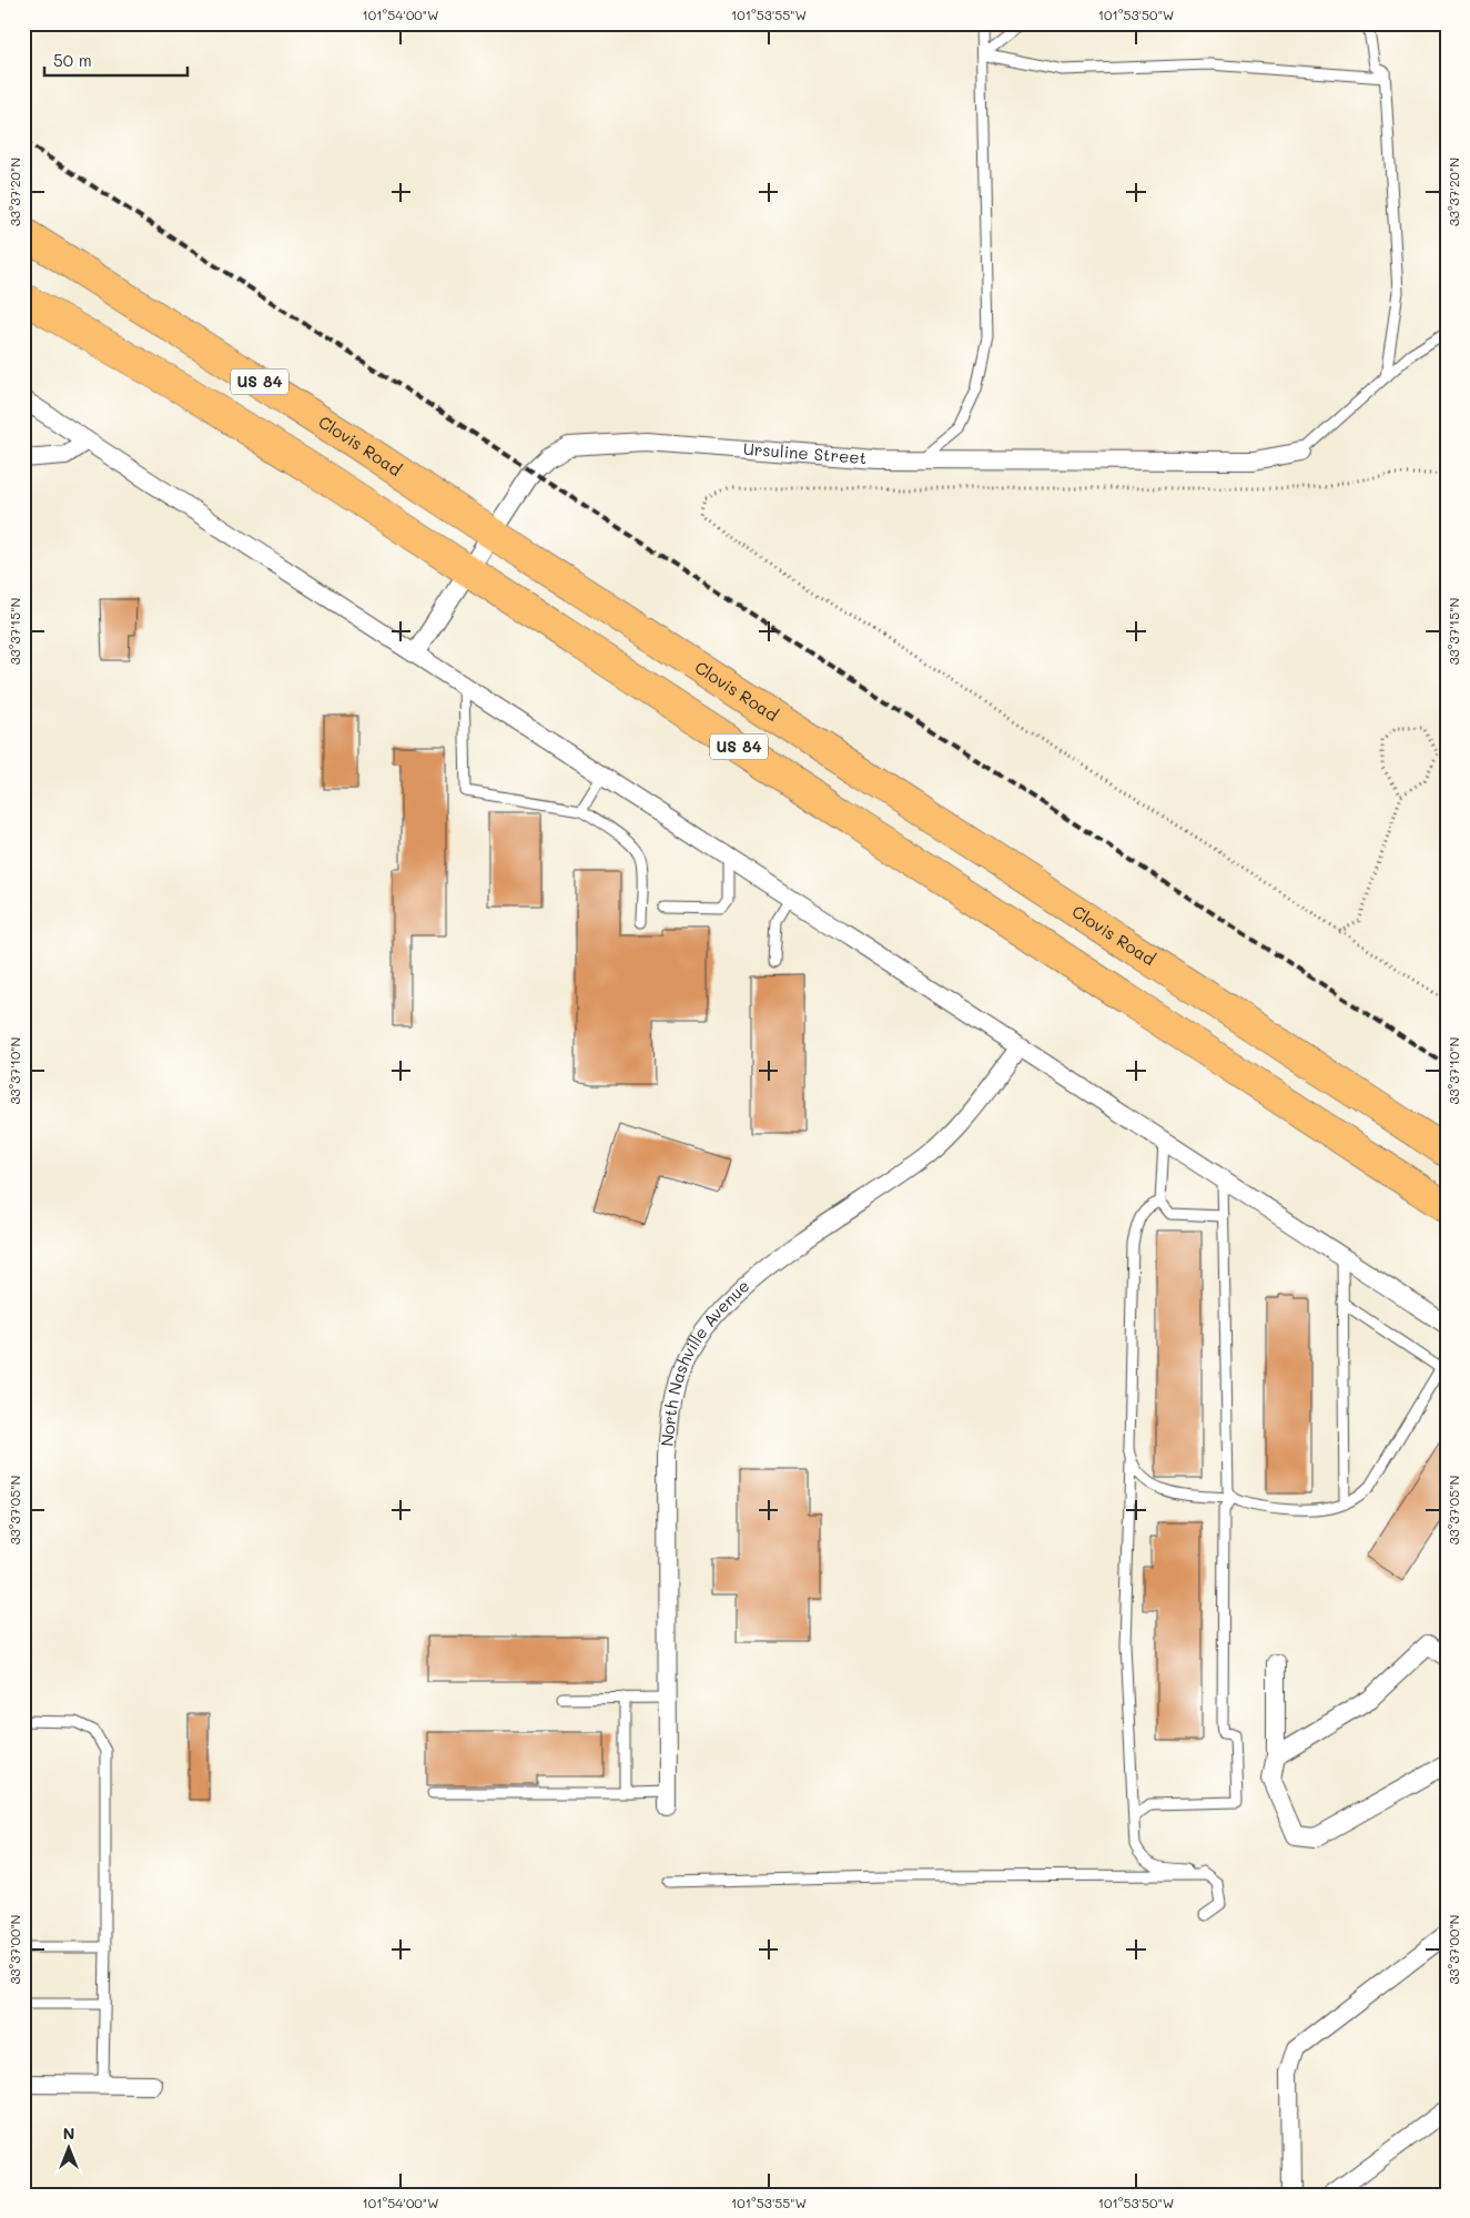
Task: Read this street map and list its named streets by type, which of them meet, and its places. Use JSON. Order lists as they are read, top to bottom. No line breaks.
{"streets":{"highway":["US 84","Clovis Road"],"street":["Ursuline Street","North Nashville Avenue"]},"crossings":[["US 84","Ursuline Street"],["Clovis Road","Ursuline Street"]],"scale_bar":"50 m","north":"top","coordinates":["101°54'00\"W","101°53'55\"W","101°53'50\"W","33°37'20\"N","33°37'15\"N","33°37'10\"N","33°37'05\"N","33°37'00\"N"]}
